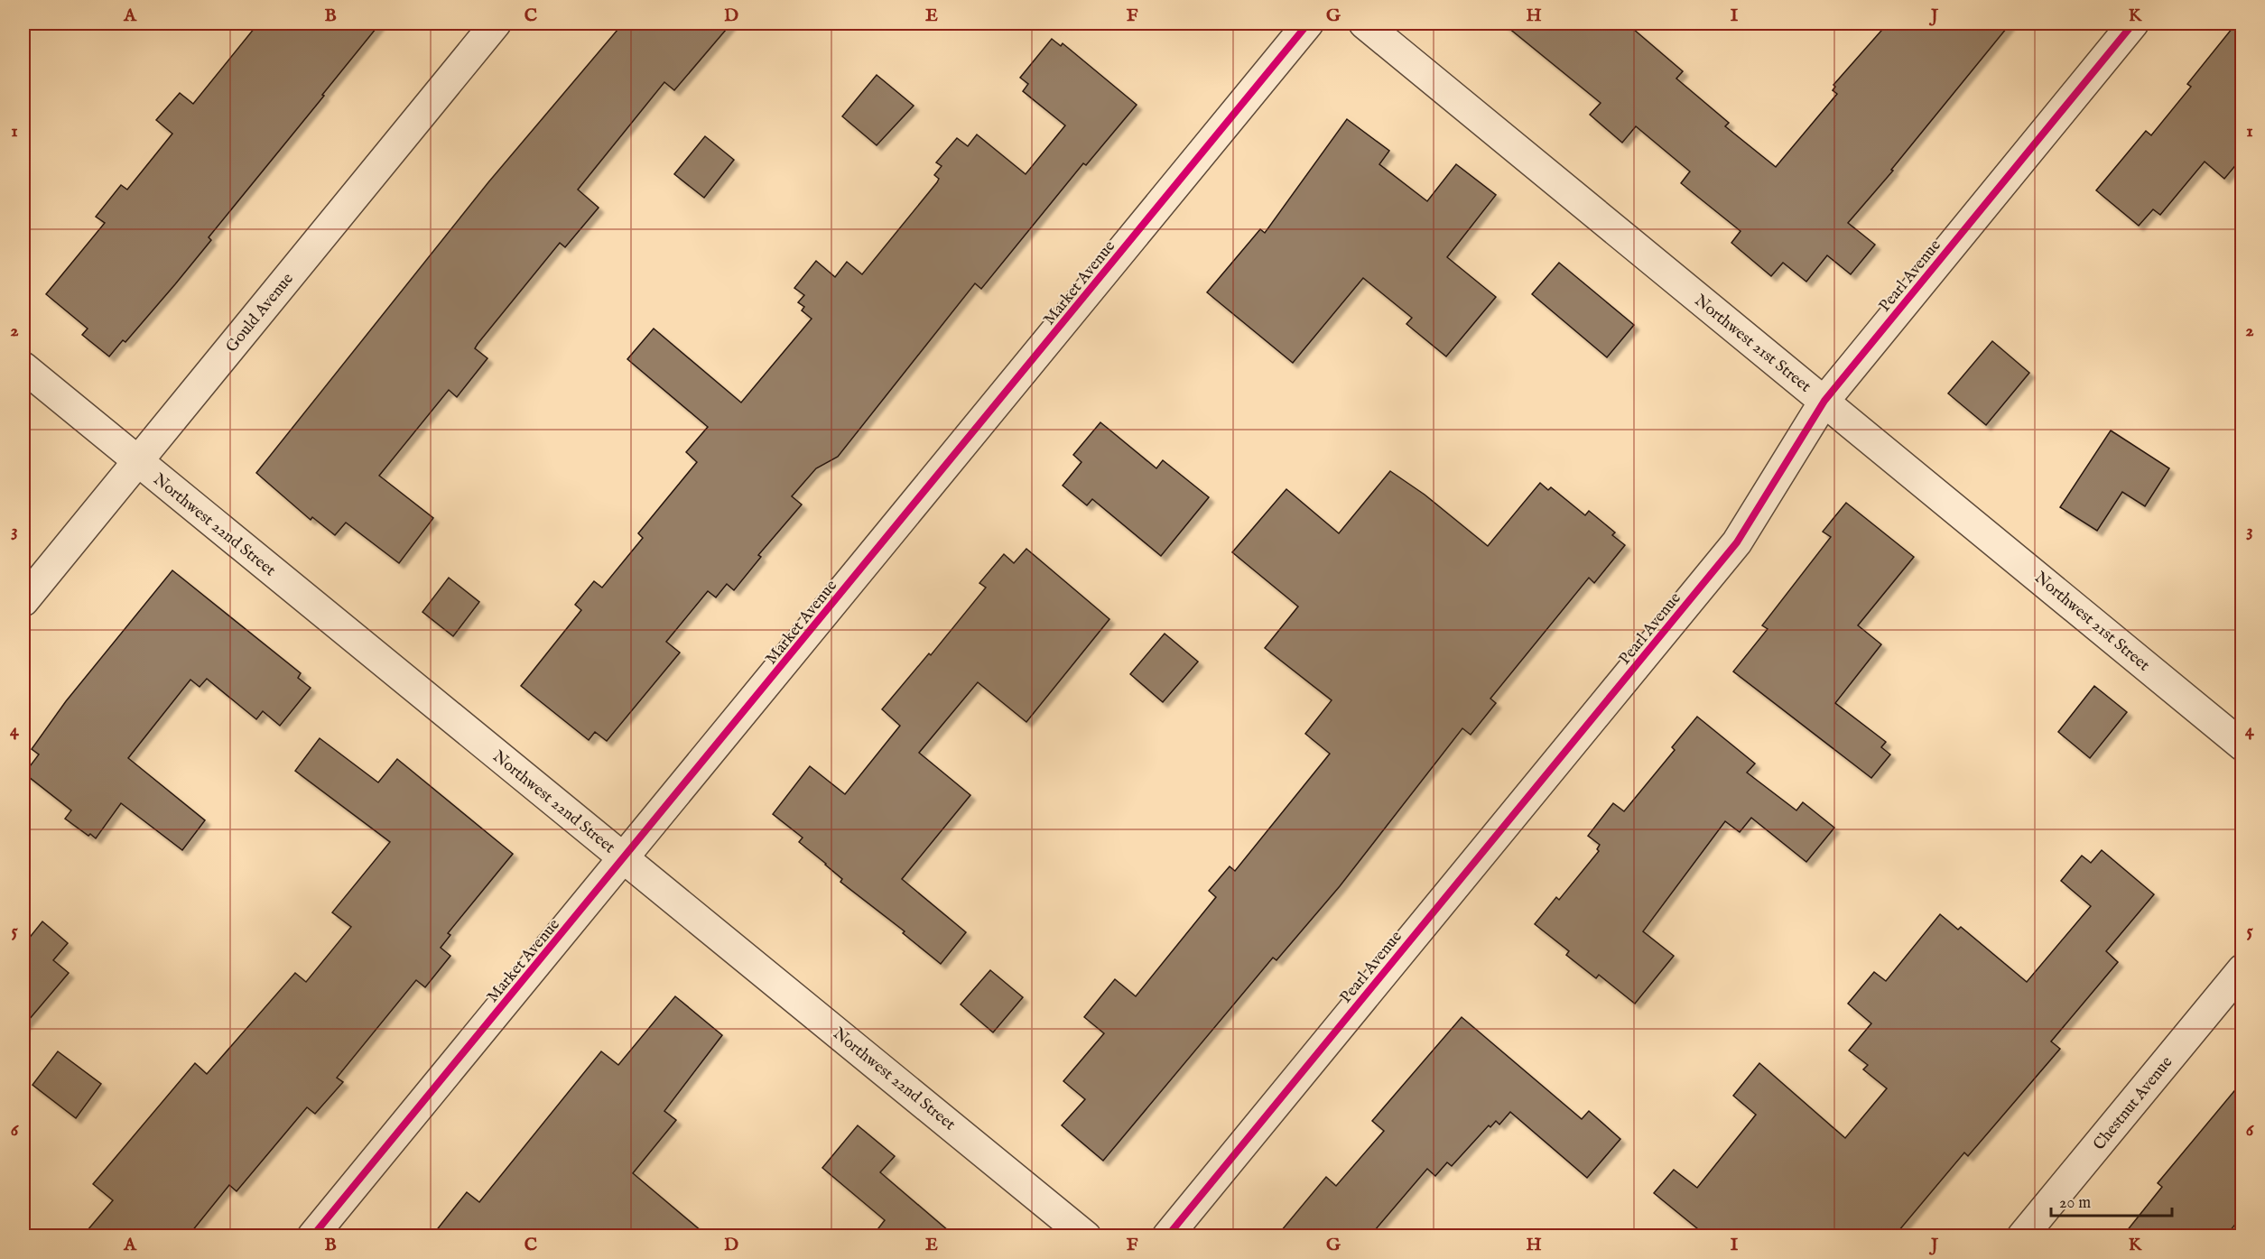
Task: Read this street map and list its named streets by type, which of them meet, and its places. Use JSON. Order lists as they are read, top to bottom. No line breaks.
{"streets":{"street":["Pearl Avenue","Market Avenue","Gould Avenue","Northwest 21st Street","Northwest 22nd Street","Chestnut Avenue"]},"crossings":[["Pearl Avenue","Northwest 21st Street"],["Market Avenue","Northwest 22nd Street"],["Gould Avenue","Northwest 22nd Street"]],"scale_bar":"20 m","grid":{"columns":["A","B","C","D","E","F","G","H","I","J","K"],"rows":["1","2","3","4","5","6"]}}
